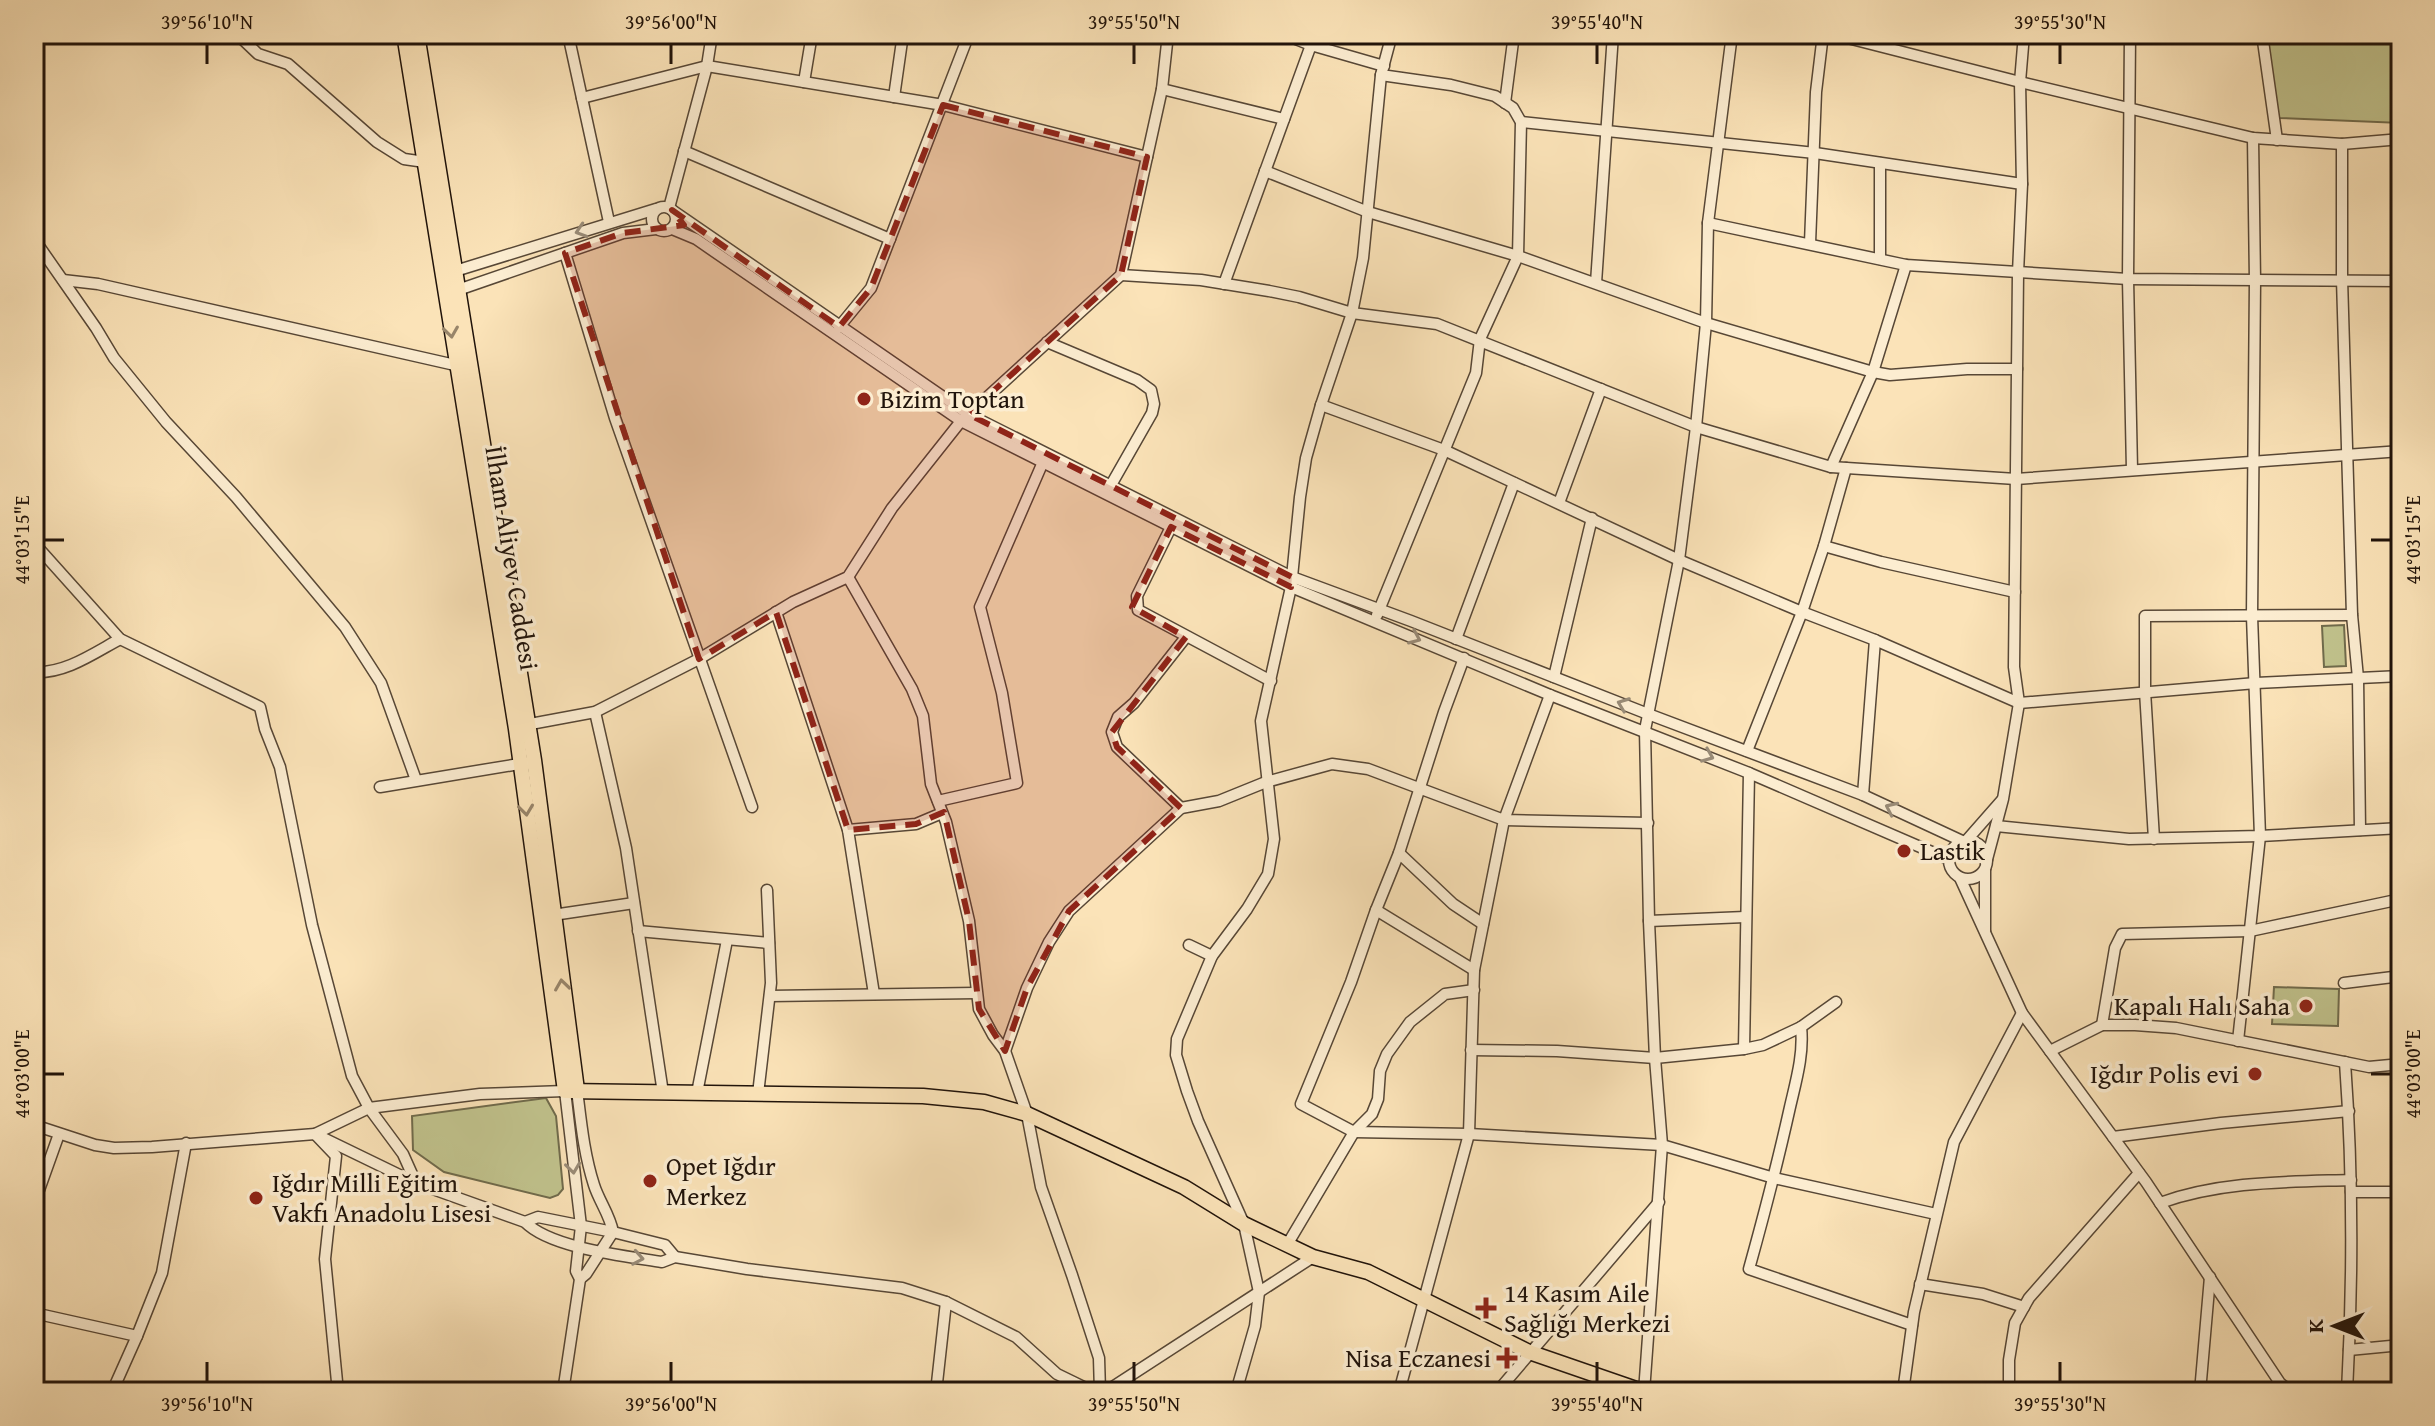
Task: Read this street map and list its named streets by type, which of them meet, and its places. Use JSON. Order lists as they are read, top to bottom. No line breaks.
{"streets":{"main road":["İlham Aliyev Caddesi"]},"places":{"other":["Bizim Toptan","Lastik","Kapalı Halı Saha","Iğdır Polis evi","Opet Iğdır Merkez","Iğdır Milli Eğitim Vakfı Anadolu Lisesi"],"health":["14 Kasım Aile Sağlığı Merkezi","Nisa Eczanesi"]},"north":"left","coordinates":["39°56'10\"N","39°56'00\"N","39°55'50\"N","39°55'40\"N","39°55'30\"N","44°03'15\"E","44°03'00\"E"]}
